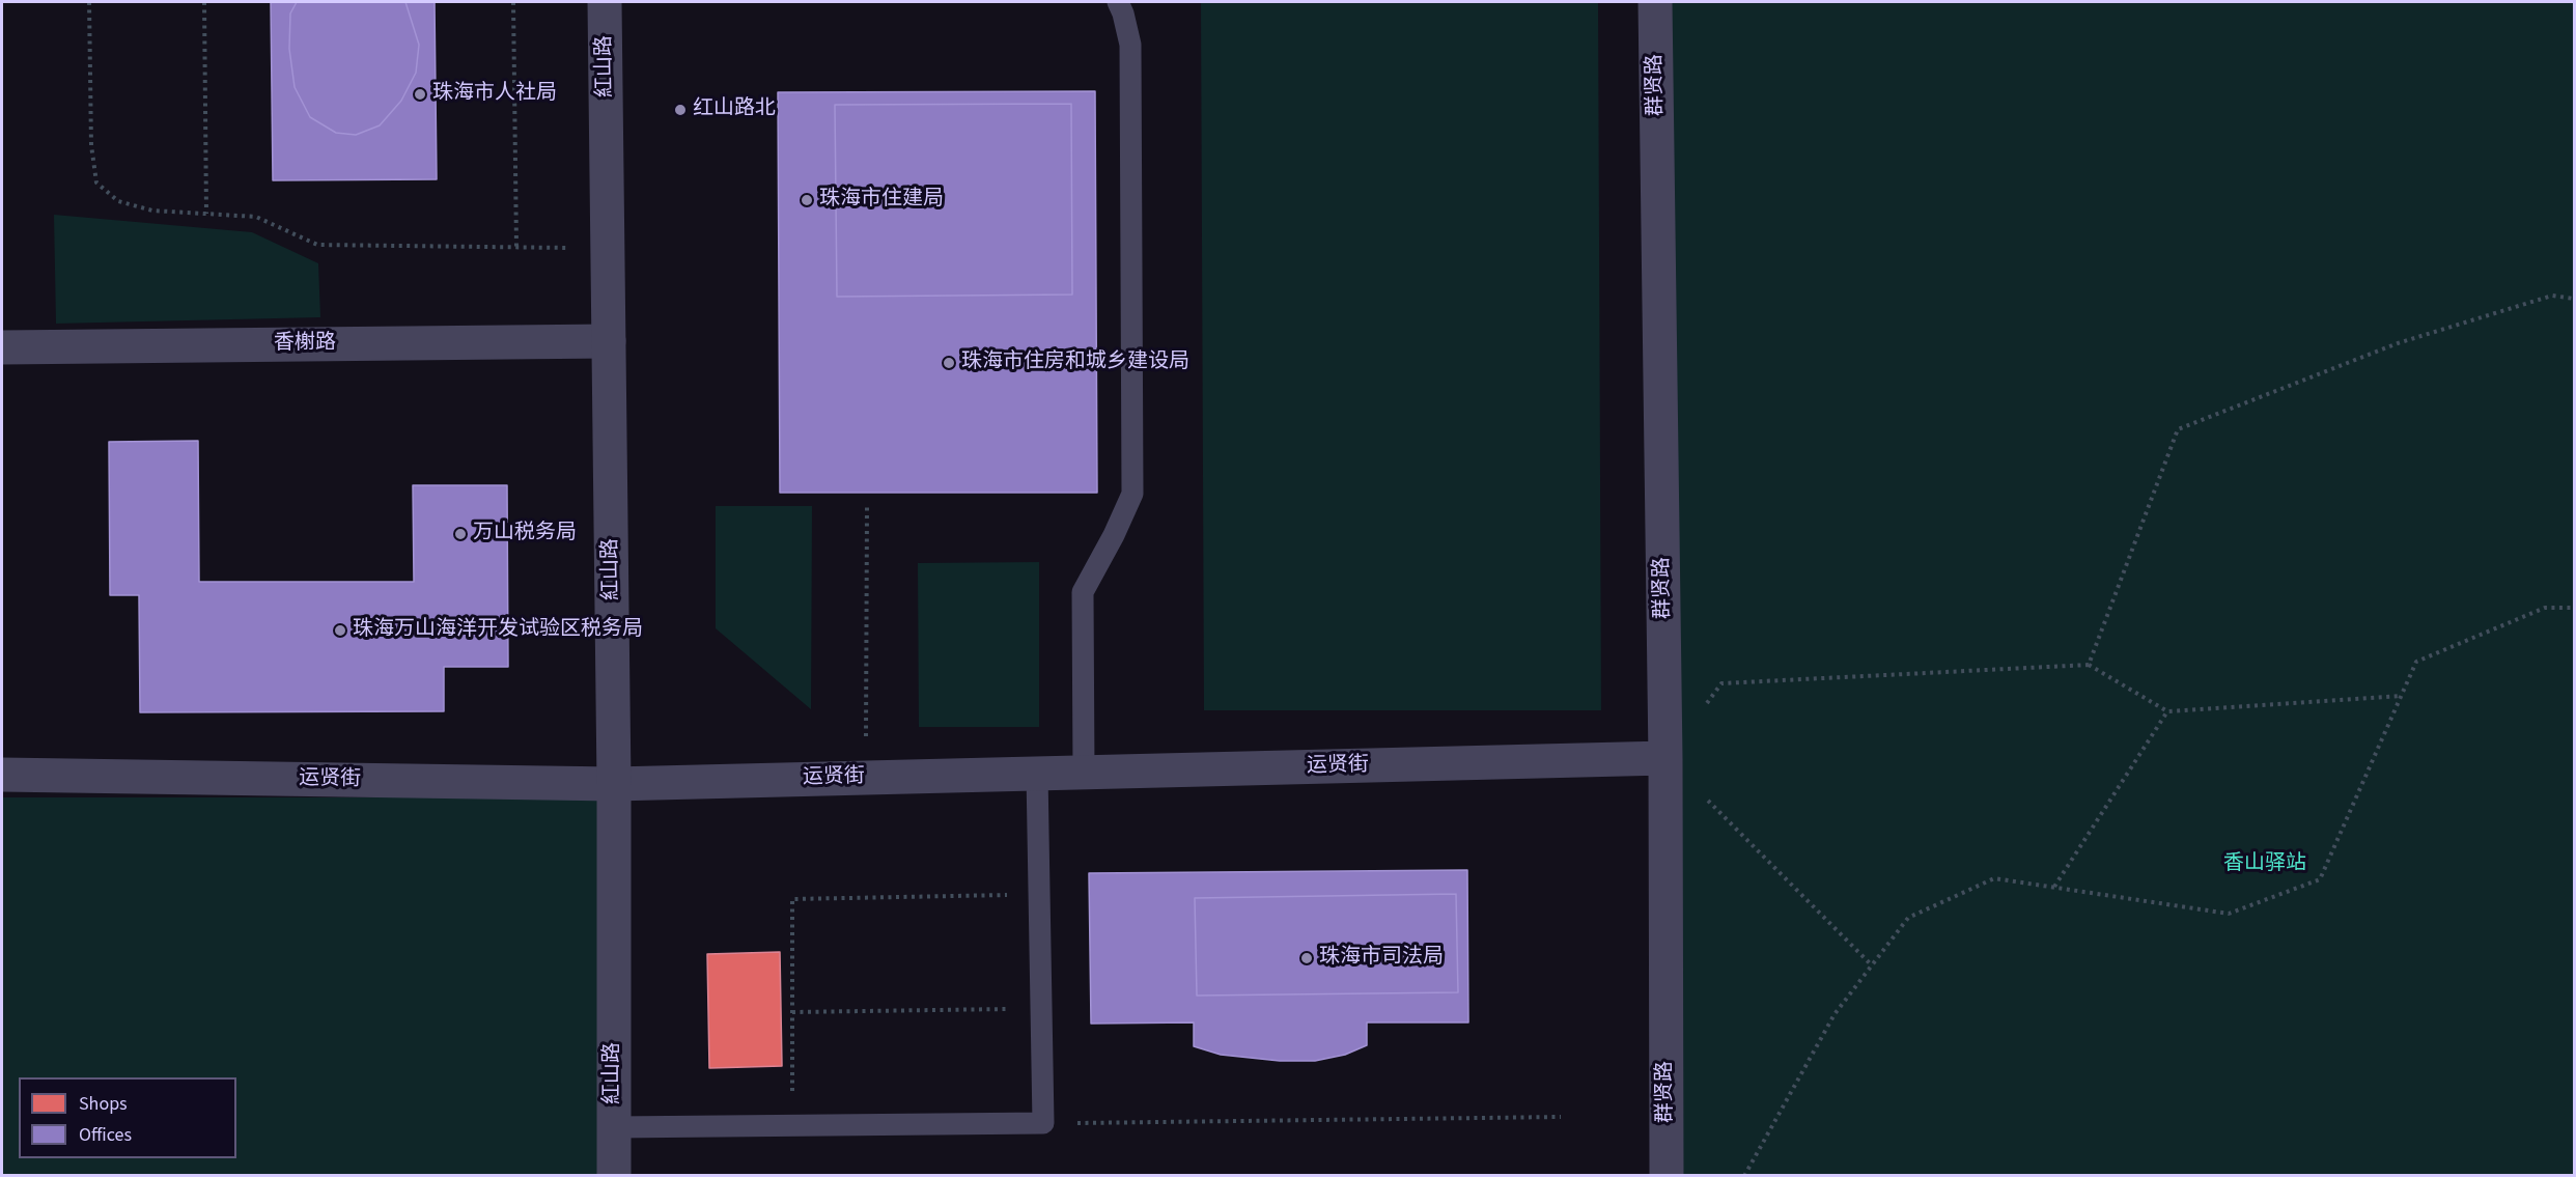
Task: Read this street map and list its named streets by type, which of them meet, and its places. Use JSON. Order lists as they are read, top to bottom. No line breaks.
{"streets":{"street":["紅山路","群贤路","香榭路","运贤街"]},"crossings":[["紅山路","香榭路"],["紅山路","运贤街"],["群贤路","运贤街"]],"parks":["香山驿站"],"places":["珠海市人社局","红山路北","珠海市住建局","珠海市住房和城乡建设局","万山税务局","珠海万山海洋开发试验区税务局","珠海市司法局"],"legend":["Shops","Offices"]}
